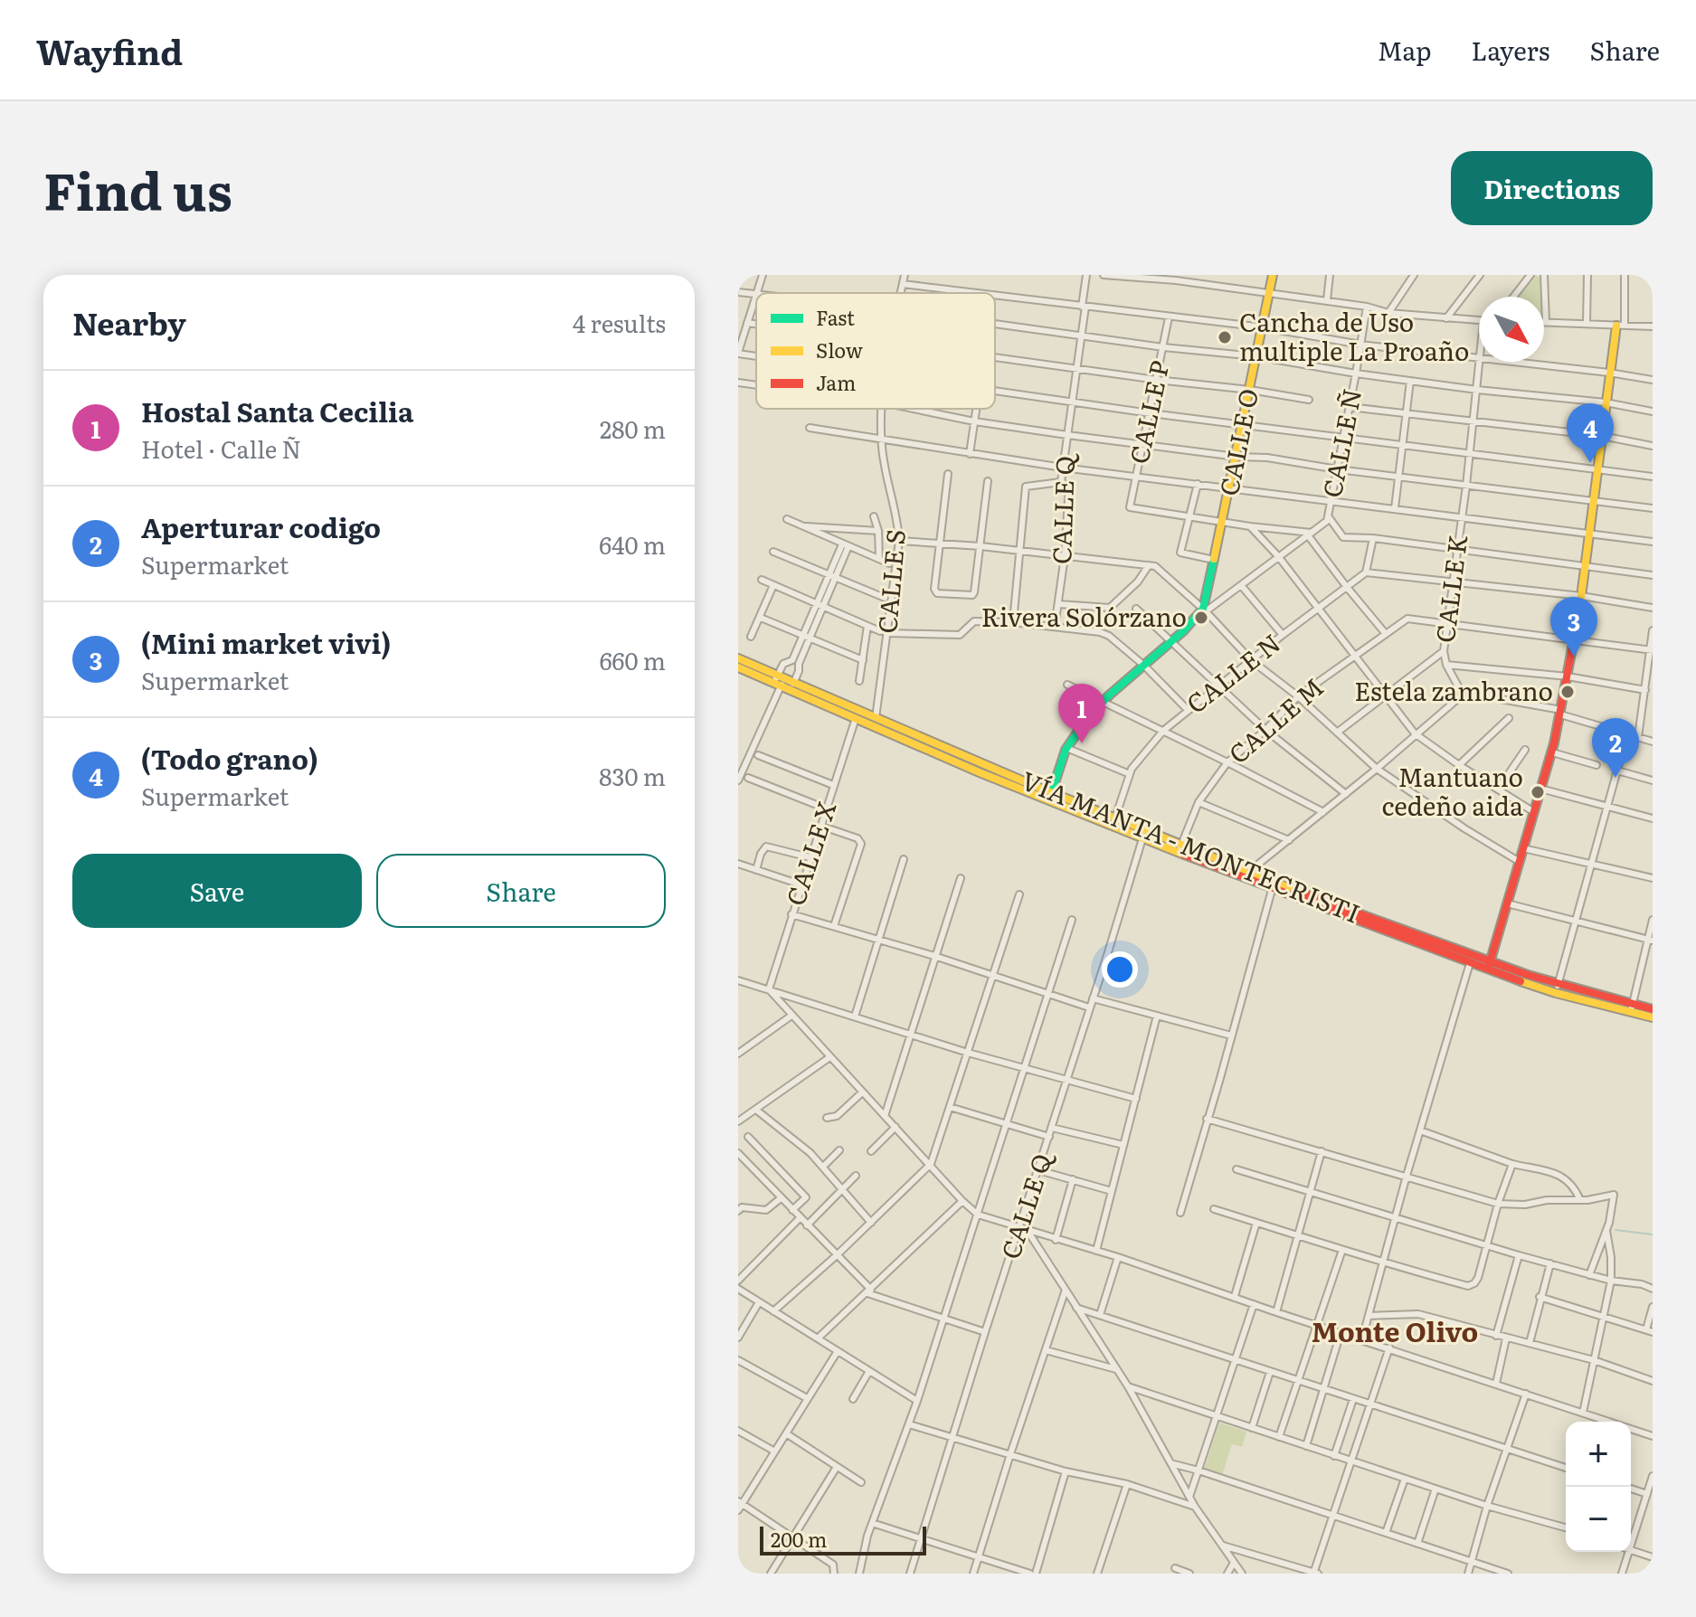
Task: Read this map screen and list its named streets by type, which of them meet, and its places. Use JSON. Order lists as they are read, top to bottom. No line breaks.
{"streets":{"main road":["CALLE O","CALLE Ñ","VÍA MANTA - MONTECRISTI"],"street":["CALLE P","CALLE Q","CALLE S","CALLE K","CALLE N","CALLE M","CALLE X"]},"crossings":[["CALLE O","CALLE Ñ"],["CALLE Ñ","VÍA MANTA - MONTECRISTI"],["CALLE Q","VÍA MANTA - MONTECRISTI"],["CALLE S","VÍA MANTA - MONTECRISTI"],["CALLE K","CALLE M"],["CALLE K","VÍA MANTA - MONTECRISTI"],["CALLE N","VÍA MANTA - MONTECRISTI"],["CALLE M","VÍA MANTA - MONTECRISTI"],["VÍA MANTA - MONTECRISTI","CALLE X"]],"districts":["Monte Olivo"],"places":["Cancha de Uso multiple La Proaño","Rivera Solórzano","Estela zambrano","Mantuano cedeño aida"],"legend":["Fast","Slow","Jam"],"scale_bar":"200 m","north":"bottom right","page":{"header":"Wayfind","nav":["Map","Layers","Share"],"title":"Find us","buttons":["Directions",["Save","Share"]],"heading":["Nearby","4 results"],"list":[{"mark":"1","name":"Hostal Santa Cecilia","note":"Hotel · Calle Ñ","value":"280 m"},{"mark":"2","name":"Aperturar codigo","note":"Supermarket","value":"640 m"},{"mark":"3","name":"(Mini market vivi)","note":"Supermarket","value":"660 m"},{"mark":"4","name":"(Todo grano)","note":"Supermarket","value":"830 m"}],"pins":["4","3","1","2"],"map_buttons":["+","−"],"scale":"200 m"}}
